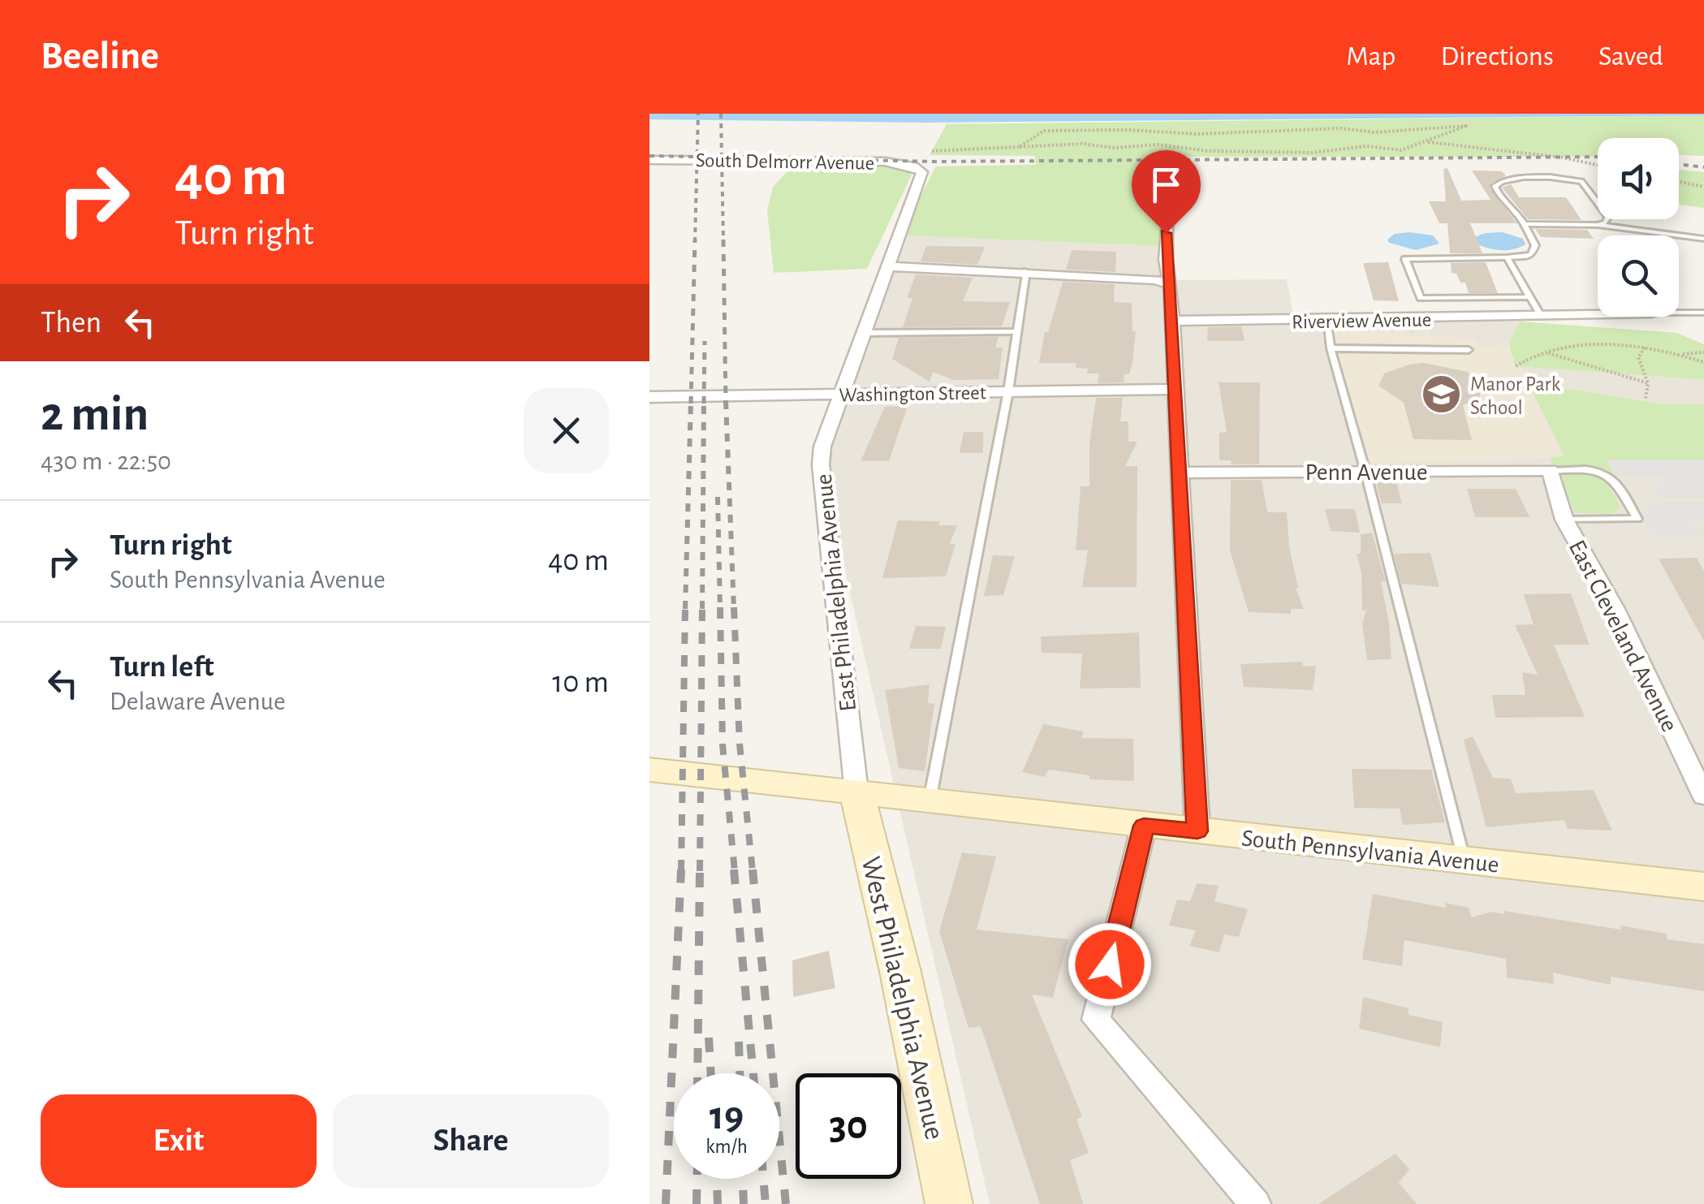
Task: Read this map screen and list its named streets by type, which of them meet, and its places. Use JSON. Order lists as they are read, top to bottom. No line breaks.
{"streets":{"main road":["South Pennsylvania Avenue","West Philadelphia Avenue"],"street":["South Delmorr Avenue","Riverview Avenue","Washington Street","Penn Avenue","East Philadelphia Avenue","East Cleveland Avenue"]},"crossings":[["South Delmorr Avenue","East Philadelphia Avenue"],["Washington Street","East Philadelphia Avenue"],["Penn Avenue","East Cleveland Avenue"],["East Philadelphia Avenue","South Pennsylvania Avenue"],["East Philadelphia Avenue","West Philadelphia Avenue"],["South Pennsylvania Avenue","West Philadelphia Avenue"]],"places":{"school or university":["Manor Park School"]},"page":{"header":"Beeline","nav":["Map","Directions","Saved"],"turn":["40 m","Turn right"],"then":"Then","heading":["2 min","430 m · 22:50"],"list":[{"name":"Turn right","note":"South Pennsylvania Avenue","value":"40 m"},{"name":"Turn left","note":"Delaware Avenue","value":"10 m"}],"speed":"19 km/h","limit":"30","buttons":["Exit","Share"]}}
